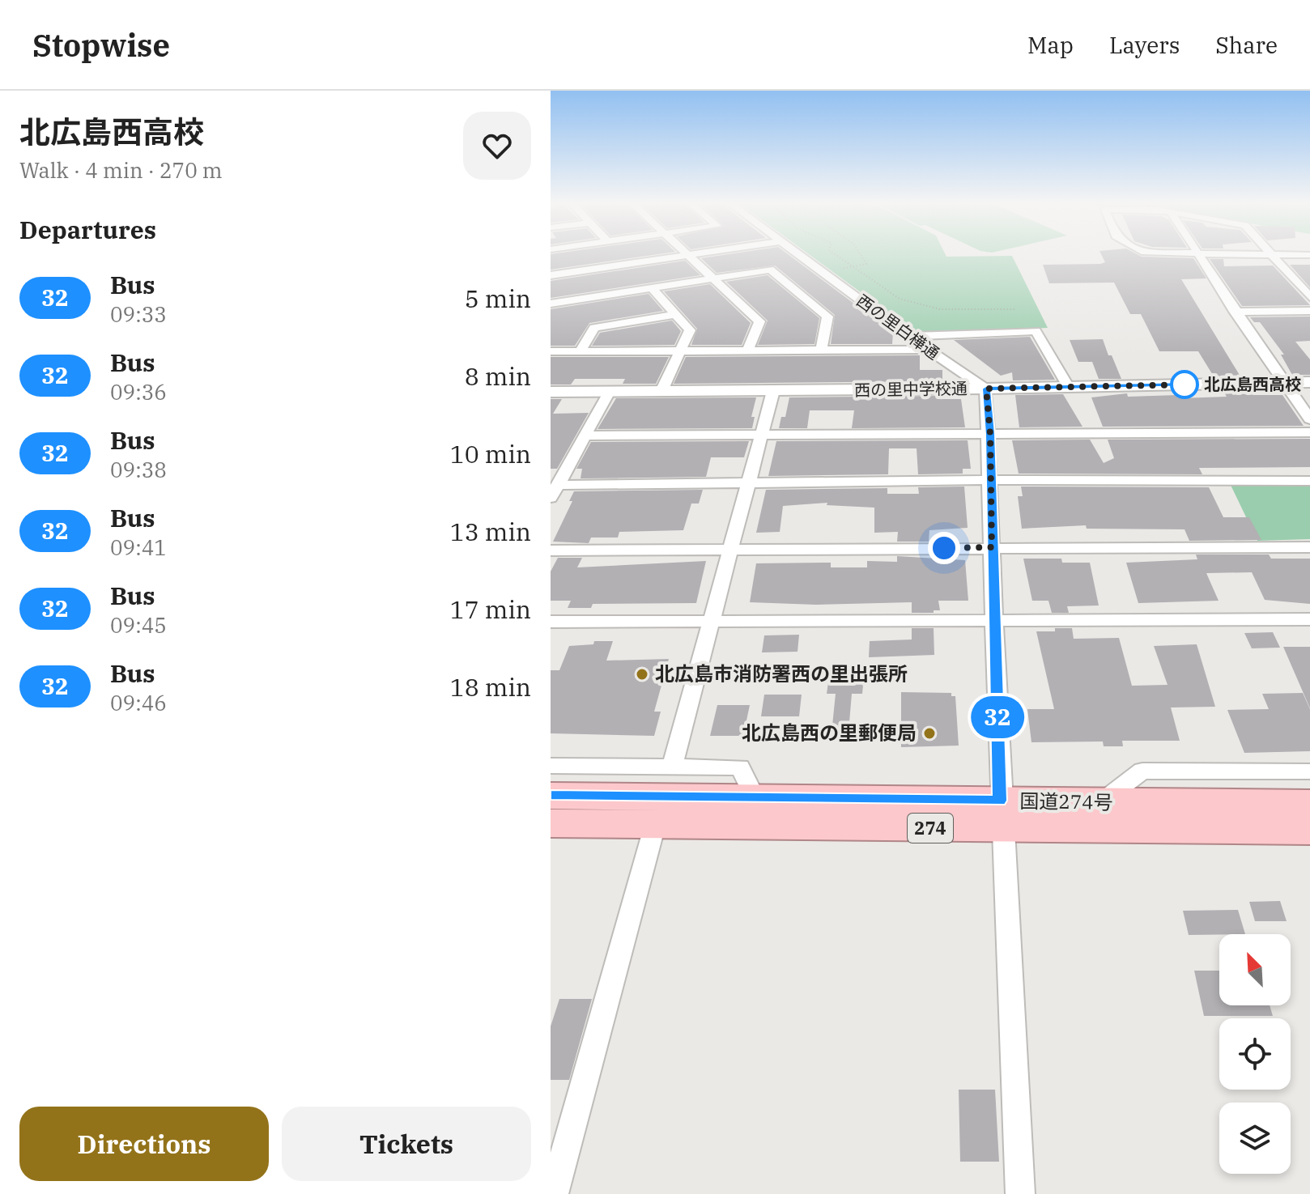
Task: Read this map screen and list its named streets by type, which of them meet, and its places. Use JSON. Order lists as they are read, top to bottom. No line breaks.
{"streets":{"highway":["国道274号","274"],"street":["西の里白樺通","西の里中学校通"]},"crossings":[["西の里白樺通","西の里中学校通"]],"places":["北広島西高校","北広島市消防署西の里出張所","北広島西の里郵便局"],"lines":["bus line 32"],"north":"top left","page":{"header":"Stopwise","nav":["Map","Layers","Share"],"heading":[["北広島西高校","Walk · 4 min · 270 m"],"Departures"],"on_map":"32","list":[{"mark":"32","name":"Bus","note":"09:33","value":"5 min"},{"mark":"32","name":"Bus","note":"09:36","value":"8 min"},{"mark":"32","name":"Bus","note":"09:38","value":"10 min"},{"mark":"32","name":"Bus","note":"09:41","value":"13 min"},{"mark":"32","name":"Bus","note":"09:45","value":"17 min"},{"mark":"32","name":"Bus","note":"09:46","value":"18 min"}],"buttons":["Directions","Tickets"]}}
